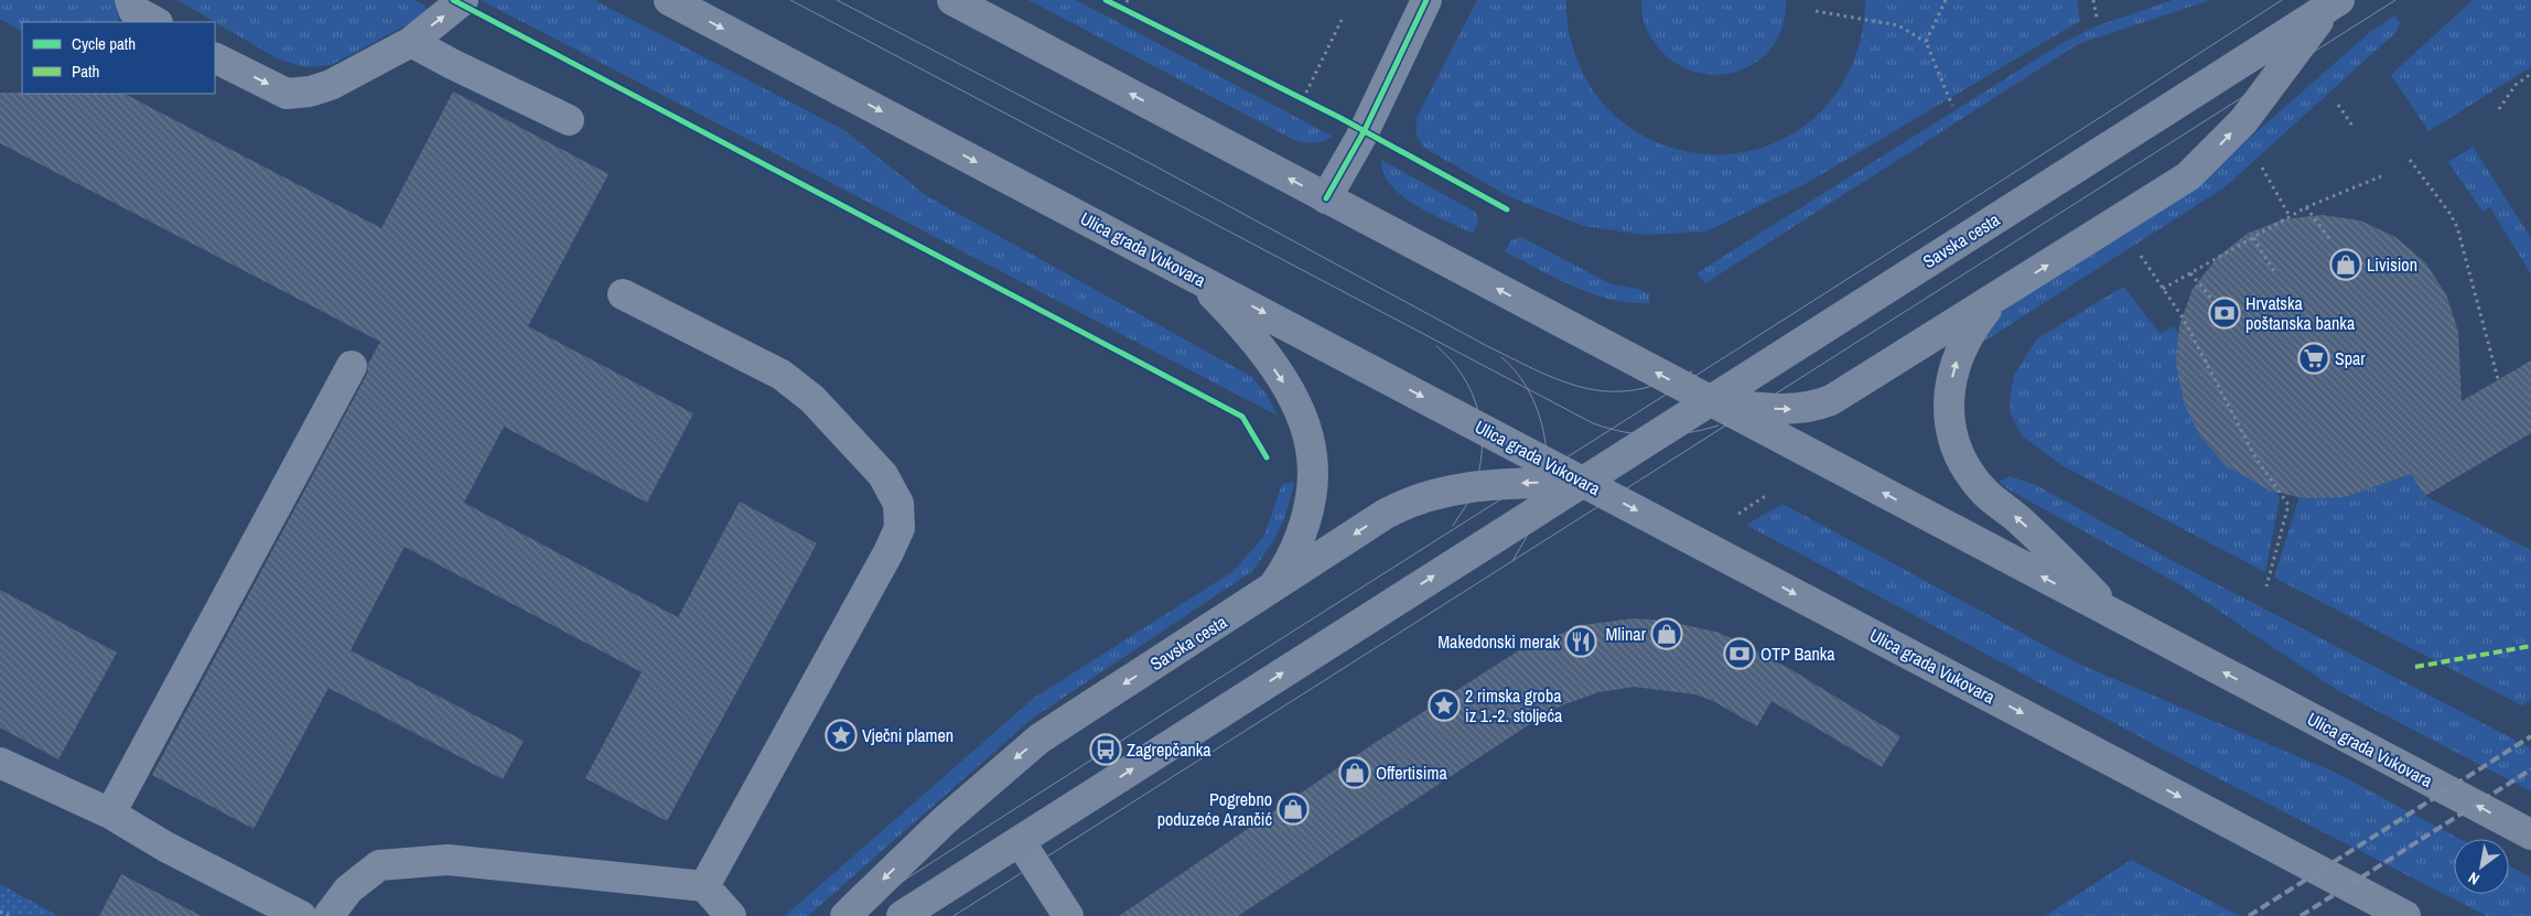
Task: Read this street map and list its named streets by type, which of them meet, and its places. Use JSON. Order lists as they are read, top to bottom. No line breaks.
{"streets":{"main road":["Savska cesta","Ulica grada Vukovara"]},"crossings":[["Savska cesta","Ulica grada Vukovara"]],"places":{"shop":["Livision","Mlinar","Offertisima","Pogrebno poduzeće Arančić"],"bank":["Hrvatska poštanska banka","OTP Banka"],"supermarket":["Spar"],"restaurant":["Makedonski merak"],"place":["2 rimska groba iz 1.-2. stoljeća","Vječni plamen"],"bus stop":["Zagrepčanka"]},"legend":["Cycle path","Path"],"north":"bottom left"}
